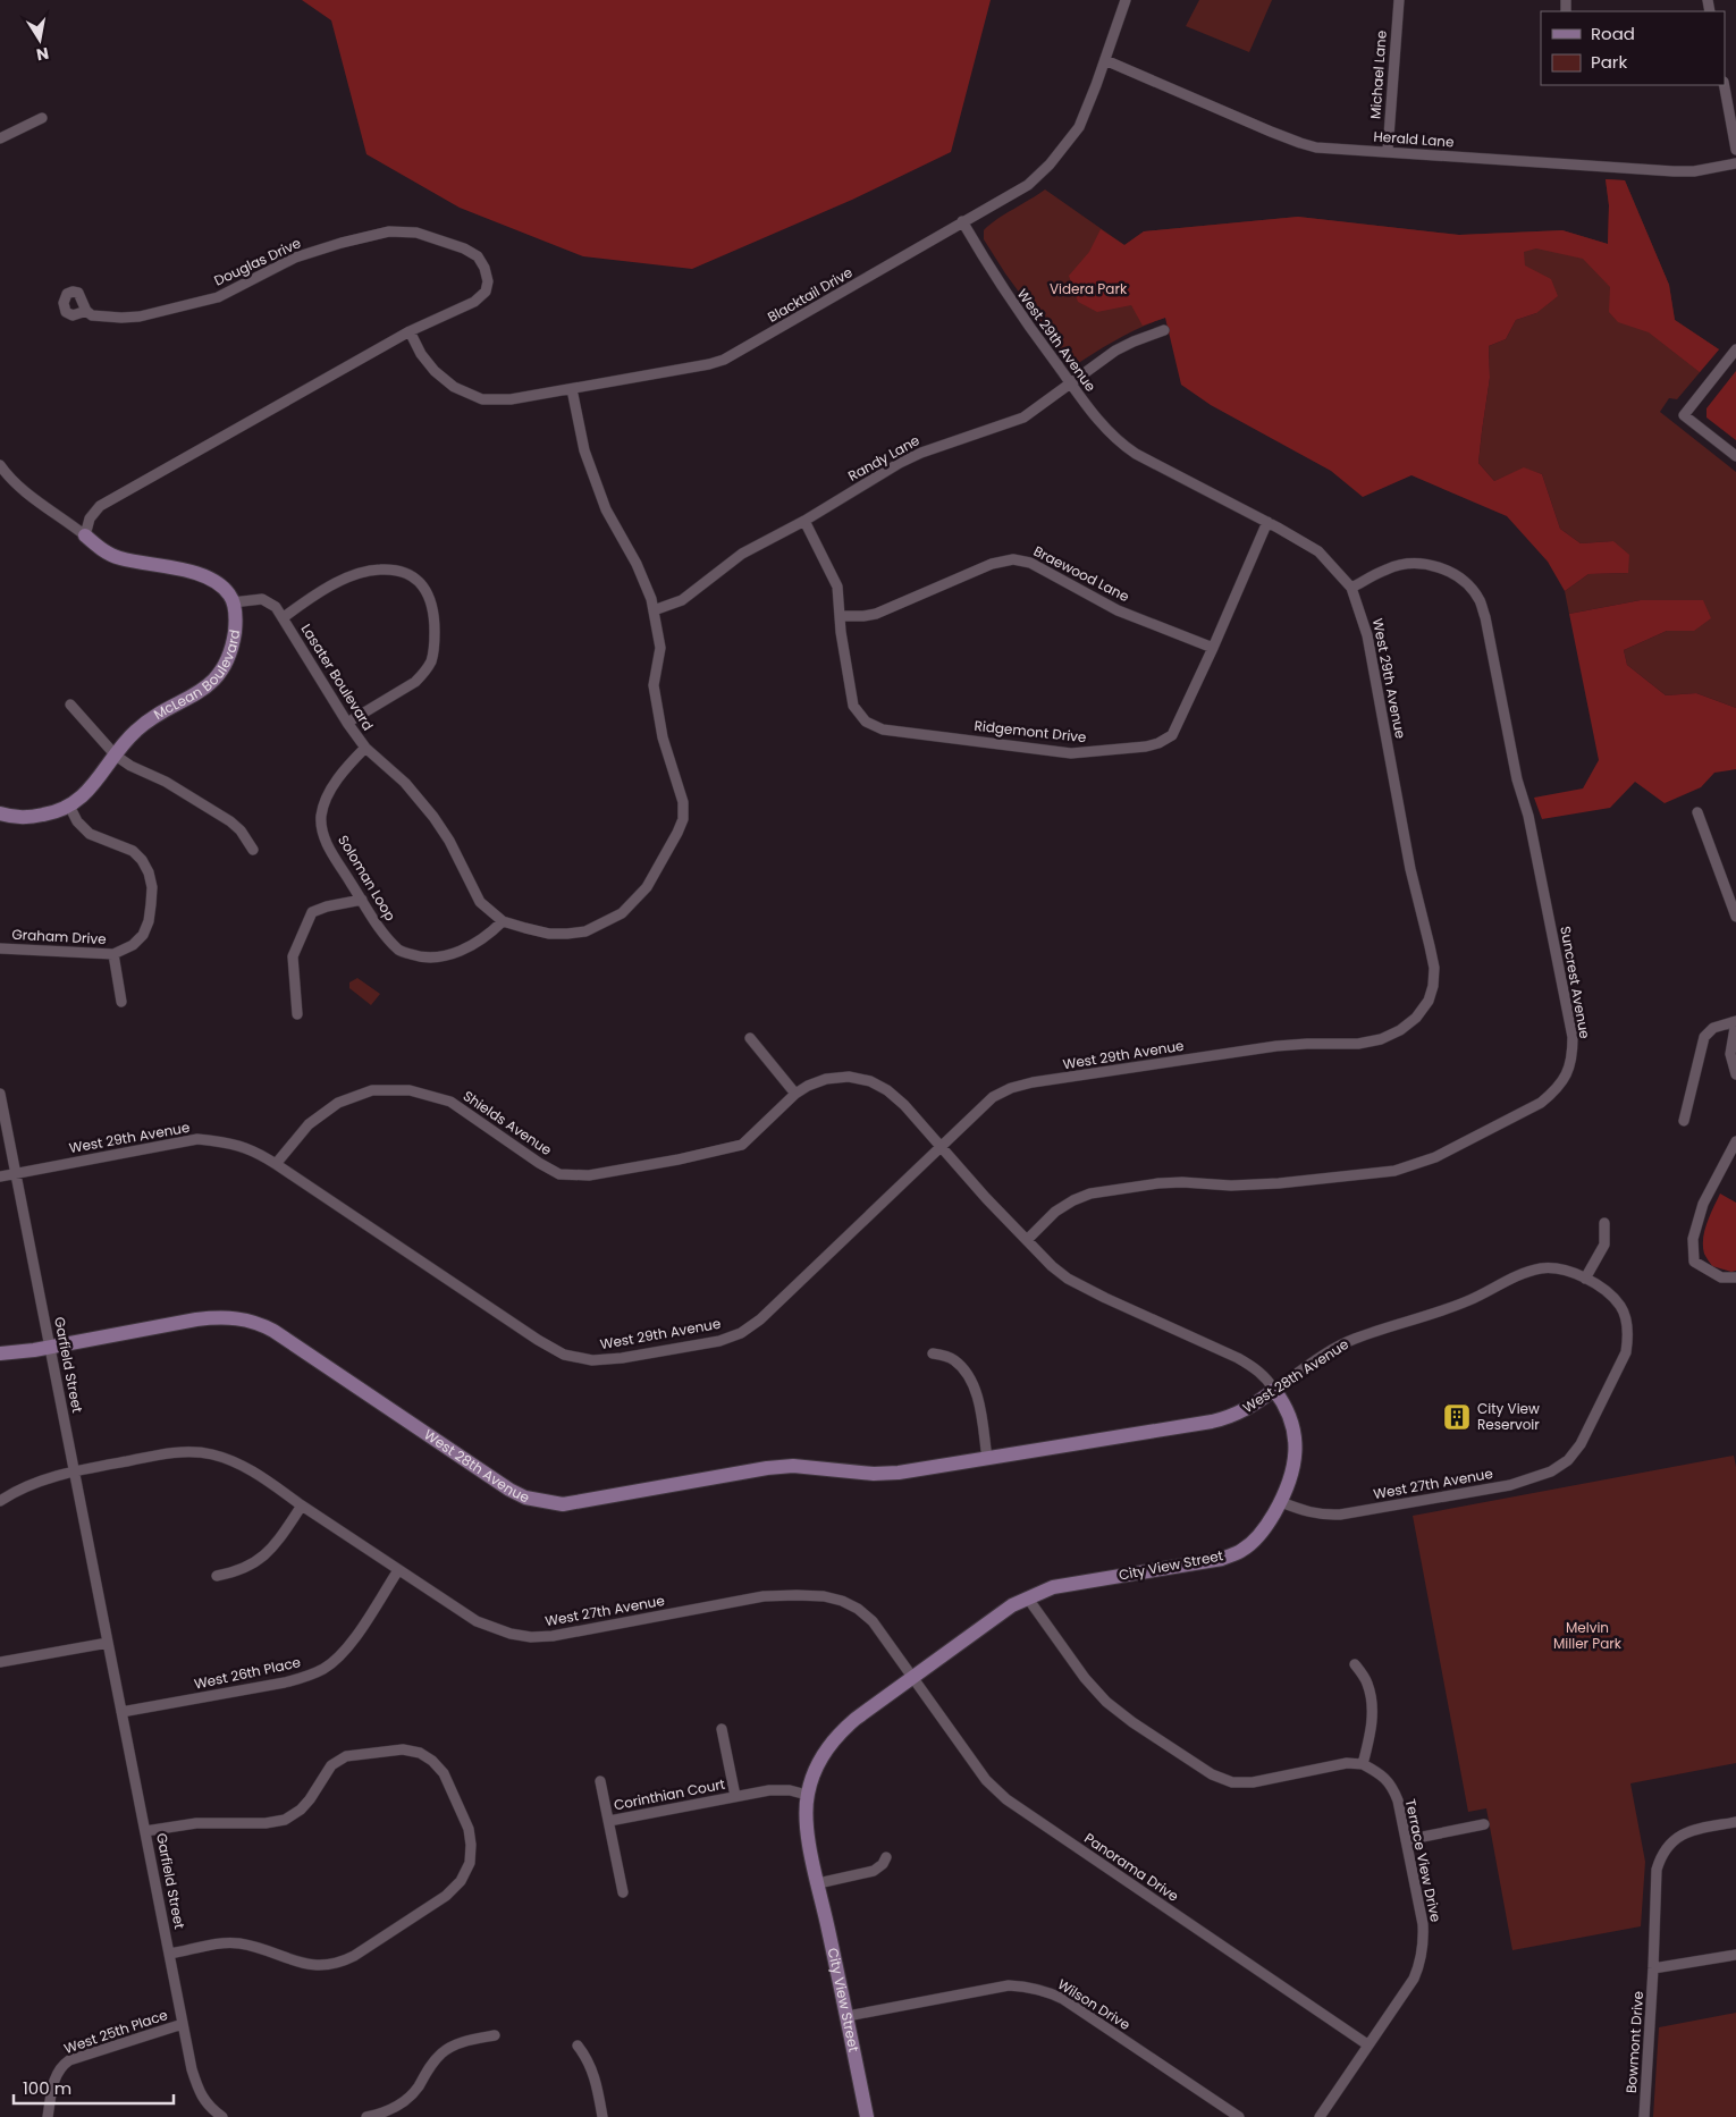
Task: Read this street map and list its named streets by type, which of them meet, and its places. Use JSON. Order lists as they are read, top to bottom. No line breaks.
{"streets":{"street":["Michael Lane","Herald Lane","Douglas Drive","Blacktail Drive","West 29th Avenue","Randy Lane","Braewood Lane","McLean Boulevard","Lasater Boulevard","Ridgemont Drive","Soloman Loop","Graham Drive","Suncrest Avenue","Shields Avenue","Garfield Street","West 28th Avenue","West 27th Avenue","City View Street","West 26th Place","Corinthian Court","Terrace View Drive","Panorama Drive","Wilson Drive","West 25th Place","Bowmont Drive"]},"crossings":[["Michael Lane","Herald Lane"],["Herald Lane","Blacktail Drive"],["Douglas Drive","Blacktail Drive"],["Blacktail Drive","West 29th Avenue"],["Blacktail Drive","Lasater Boulevard"],["West 29th Avenue","Randy Lane"],["West 29th Avenue","Ridgemont Drive"],["West 29th Avenue","Suncrest Avenue"],["West 29th Avenue","Shields Avenue"],["West 29th Avenue","Garfield Street"],["Randy Lane","Lasater Boulevard"],["Randy Lane","Ridgemont Drive"],["Braewood Lane","Ridgemont Drive"],["McLean Boulevard","Lasater Boulevard"],["McLean Boulevard","Graham Drive"],["Lasater Boulevard","Soloman Loop"],["Suncrest Avenue","City View Street"],["Shields Avenue","City View Street"],["Garfield Street","West 28th Avenue"],["Garfield Street","West 27th Avenue"],["Garfield Street","West 26th Place"],["Garfield Street","West 25th Place"],["West 28th Avenue","West 27th Avenue"],["West 28th Avenue","City View Street"],["West 27th Avenue","City View Street"],["West 27th Avenue","West 26th Place"],["West 27th Avenue","Panorama Drive"],["City View Street","Corinthian Court"],["City View Street","Panorama Drive"],["City View Street","Wilson Drive"],["Terrace View Drive","Panorama Drive"]],"parks":["Videra Park","Melvin Miller Park"],"places":{"building":["City View Reservoir"]},"legend":["Road","Park"],"scale_bar":"100 m","north":"bottom"}
